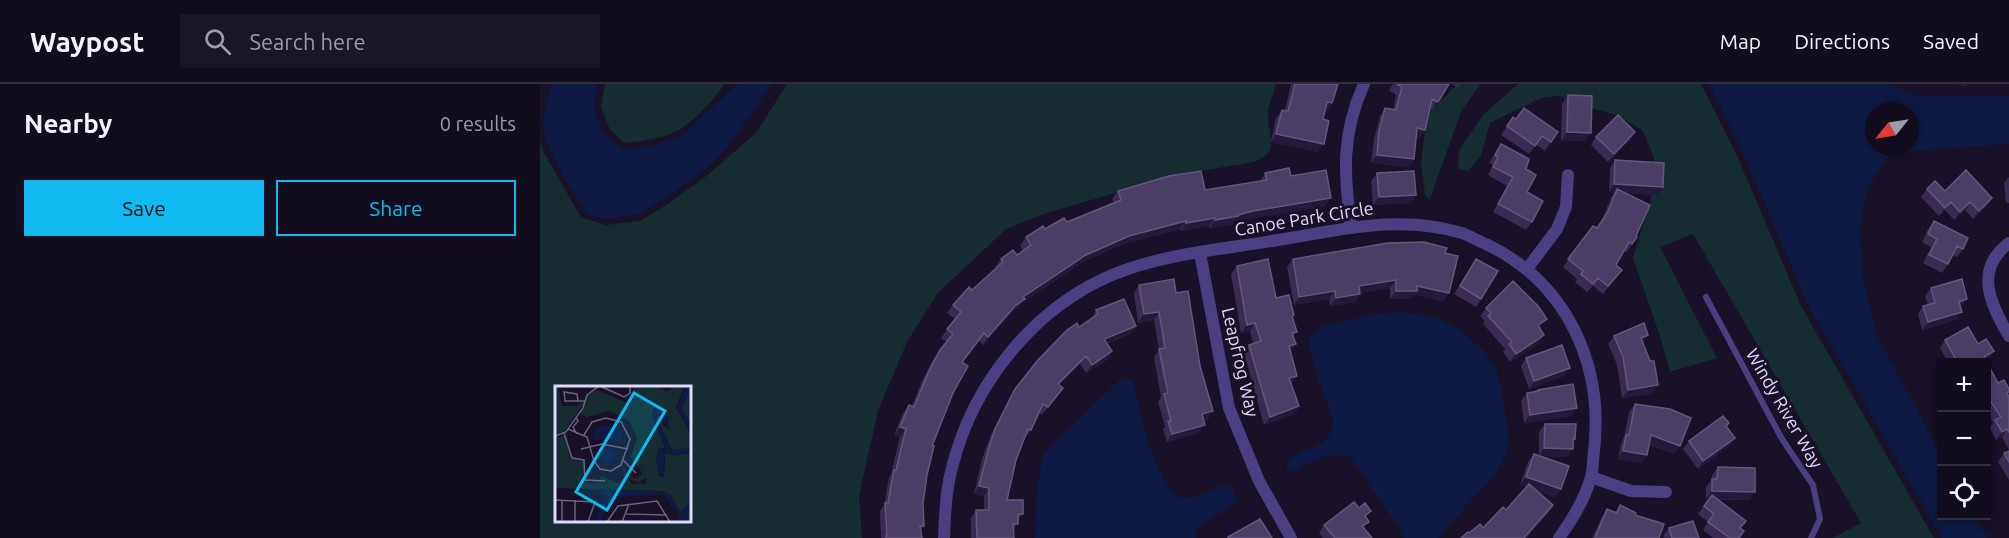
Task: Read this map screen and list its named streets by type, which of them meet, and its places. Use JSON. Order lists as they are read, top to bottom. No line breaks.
{"streets":{"street":["Canoe Park Circle","Leapfrog Way"],"lane":["Windy River Way"]},"crossings":[["Canoe Park Circle","Leapfrog Way"]],"north":"bottom left","page":{"header":"Waypost","search":"Search here","nav":["Map","Directions","Saved"],"heading":["Nearby","0 results"],"buttons":["Save","Share"],"map_buttons":["+","−"]}}
